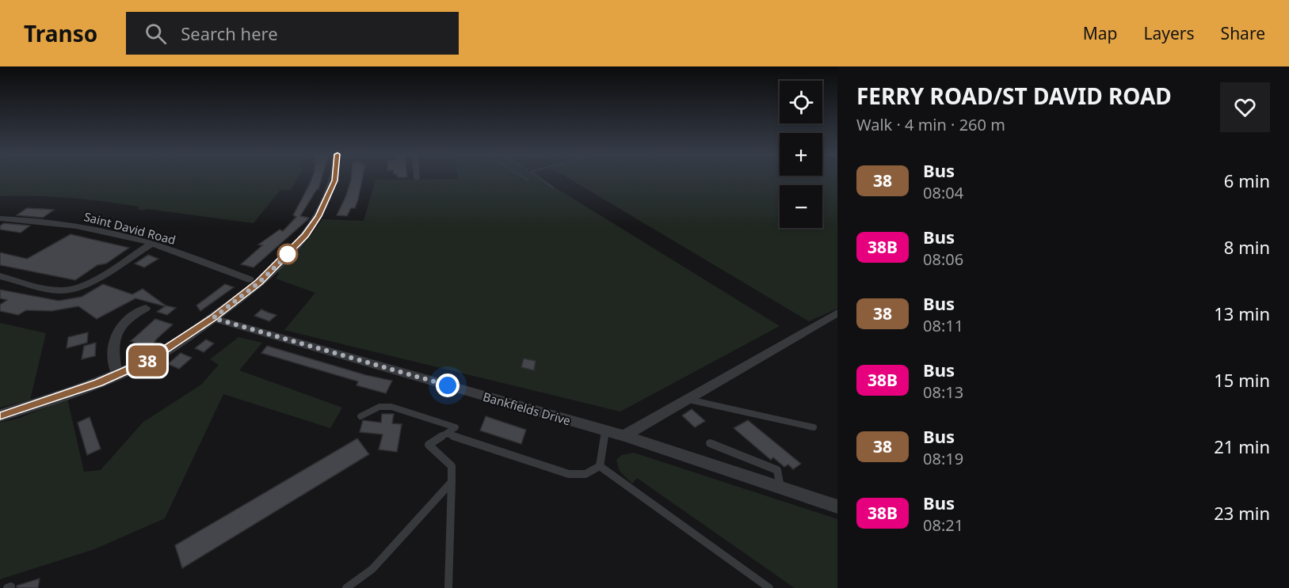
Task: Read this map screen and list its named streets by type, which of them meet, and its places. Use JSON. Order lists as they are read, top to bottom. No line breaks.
{"streets":{"street":["Saint David Road","Bankfields Drive"]},"lines":["bus line 38"],"page":{"header":"Transo","search":"Search here","nav":["Map","Layers","Share"],"on_map":"38","heading":["FERRY ROAD/ST DAVID ROAD","Walk · 4 min · 260 m"],"map_buttons":["+","−"],"list":[{"mark":"38","name":"Bus","note":"08:04","value":"6 min"},{"mark":"38B","name":"Bus","note":"08:06","value":"8 min"},{"mark":"38","name":"Bus","note":"08:11","value":"13 min"},{"mark":"38B","name":"Bus","note":"08:13","value":"15 min"},{"mark":"38","name":"Bus","note":"08:19","value":"21 min"},{"mark":"38B","name":"Bus","note":"08:21","value":"23 min"}]}}
